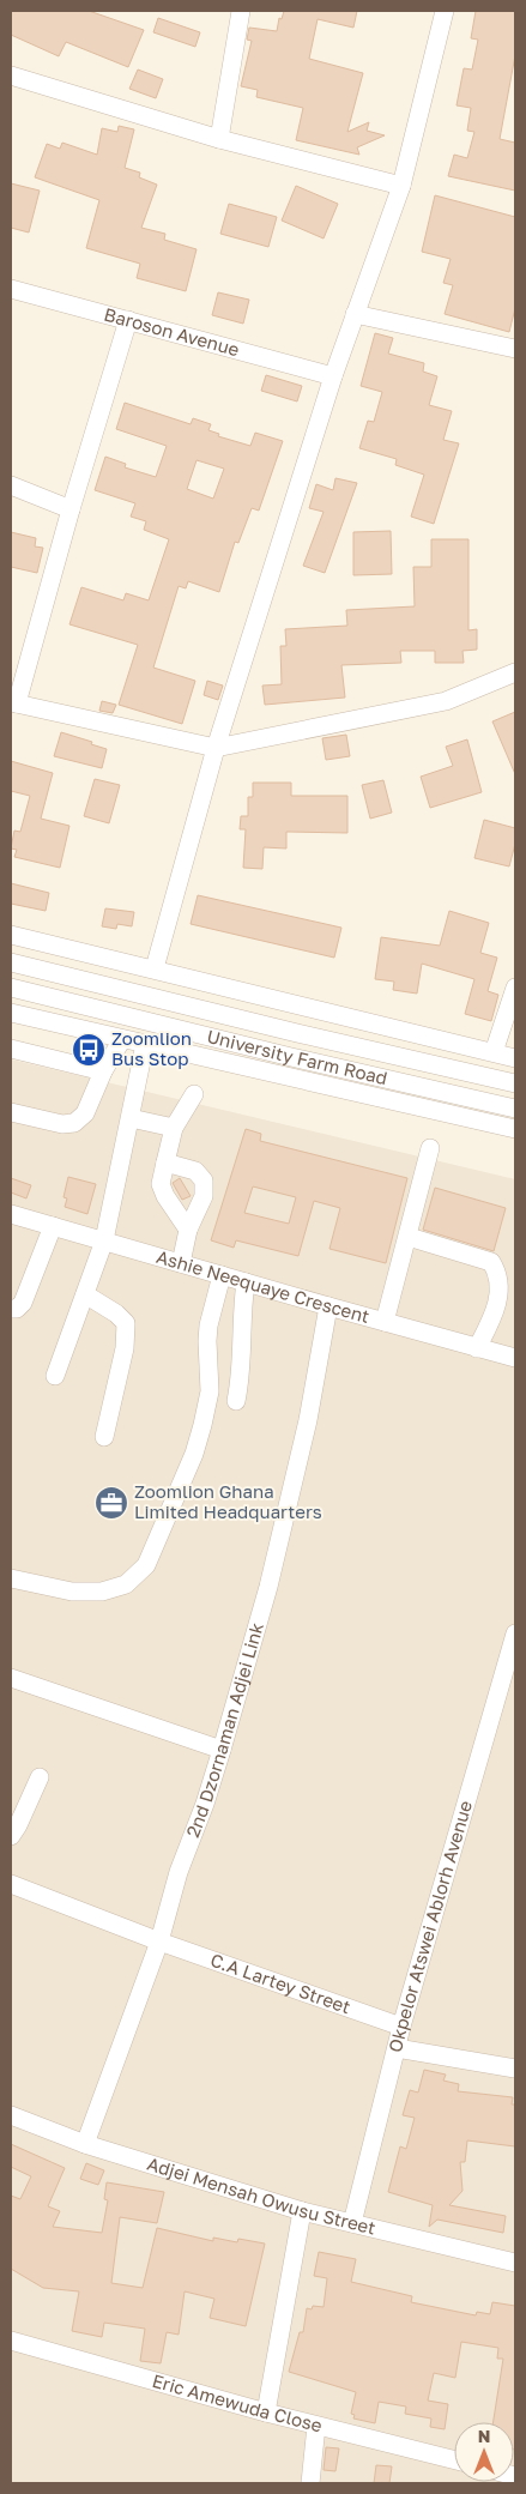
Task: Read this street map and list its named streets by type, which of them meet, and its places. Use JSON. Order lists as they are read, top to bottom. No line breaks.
{"streets":{"street":["Baroson Avenue","University Farm Road","Ashie Neequaye Crescent","2nd Dzornaman Adjei Link","Okpelor Atswei Ablorh Avenue","C.A Lartey Street","Adjei Mensah Owusu Street","Eric Amewuda Close"]},"crossings":[["Ashie Neequaye Crescent","2nd Dzornaman Adjei Link"],["2nd Dzornaman Adjei Link","C.A Lartey Street"],["2nd Dzornaman Adjei Link","Adjei Mensah Owusu Street"],["Okpelor Atswei Ablorh Avenue","C.A Lartey Street"],["Okpelor Atswei Ablorh Avenue","Adjei Mensah Owusu Street"]],"places":{"bus stop":["Zoomlion Bus Stop"],"office":["Zoomlion Ghana Limited Headquarters"]},"north":"top"}
